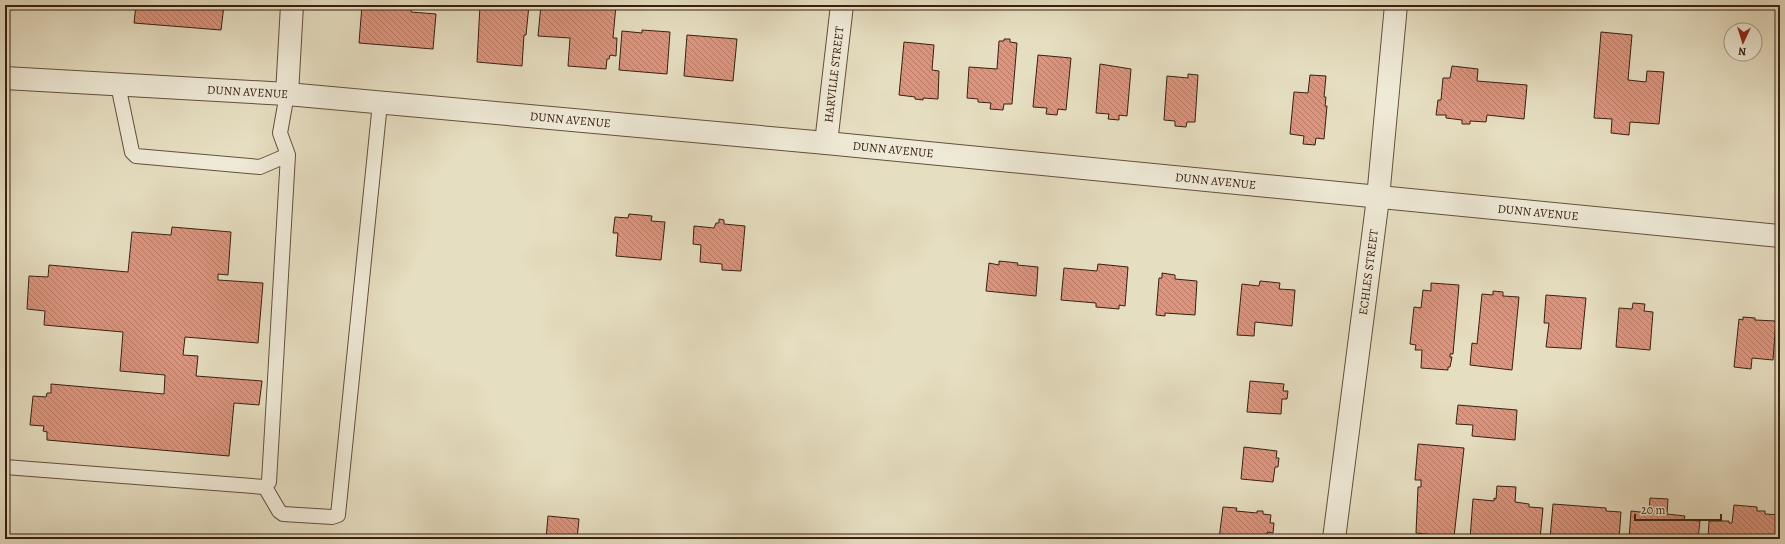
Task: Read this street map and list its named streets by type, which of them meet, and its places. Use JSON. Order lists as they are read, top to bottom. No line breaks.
{"streets":{"street":["HARVILLE STREET","DUNN AVENUE","ECHLES STREET"]},"crossings":[["HARVILLE STREET","DUNN AVENUE"],["DUNN AVENUE","ECHLES STREET"]],"scale_bar":"20 m","north":"bottom"}
